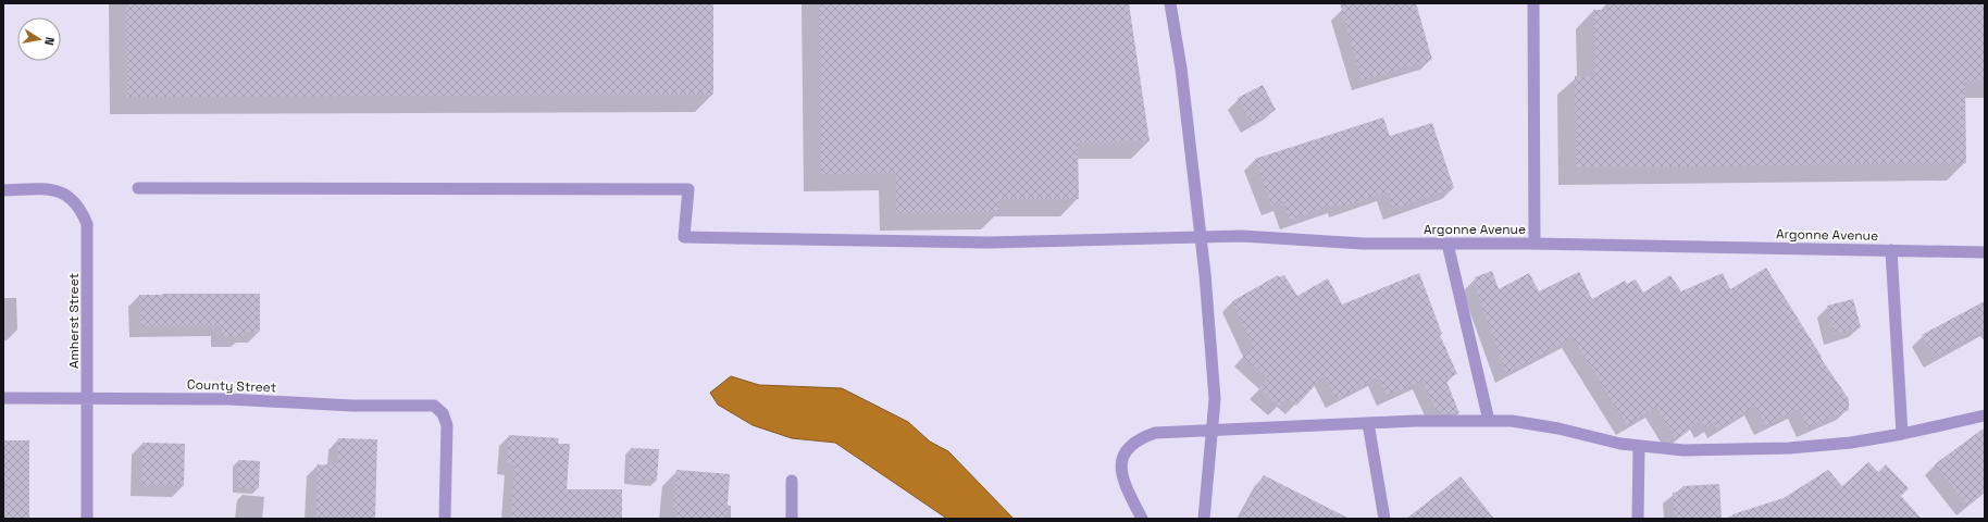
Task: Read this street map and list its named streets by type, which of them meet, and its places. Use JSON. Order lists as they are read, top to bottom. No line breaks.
{"streets":{"street":["Argonne Avenue","Amherst Street","County Street"]},"crossings":[["Amherst Street","County Street"]],"north":"right"}
